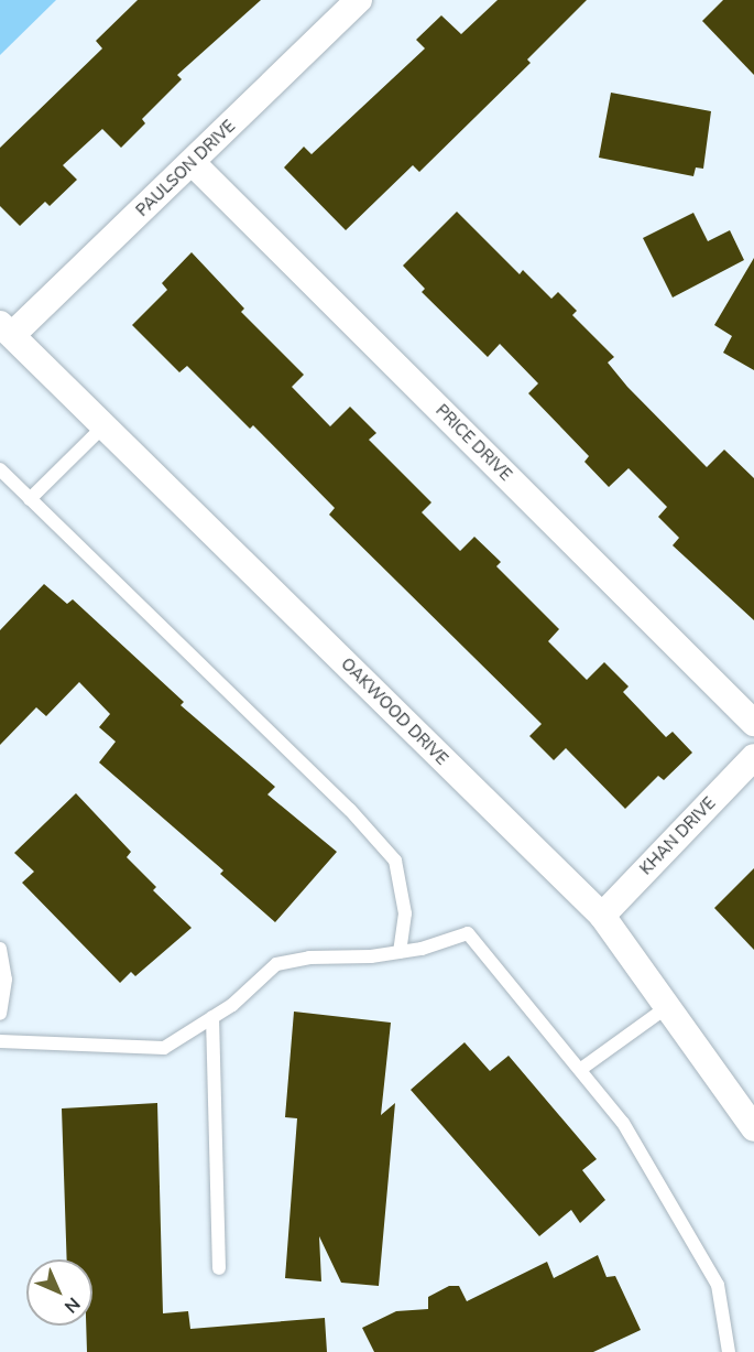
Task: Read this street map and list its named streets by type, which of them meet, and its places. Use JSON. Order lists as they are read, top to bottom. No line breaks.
{"streets":{"street":["PAULSON DRIVE","PRICE DRIVE","OAKWOOD DRIVE","KHAN DRIVE"]},"crossings":[["PAULSON DRIVE","PRICE DRIVE"],["PAULSON DRIVE","OAKWOOD DRIVE"],["OAKWOOD DRIVE","KHAN DRIVE"]],"north":"bottom right"}
